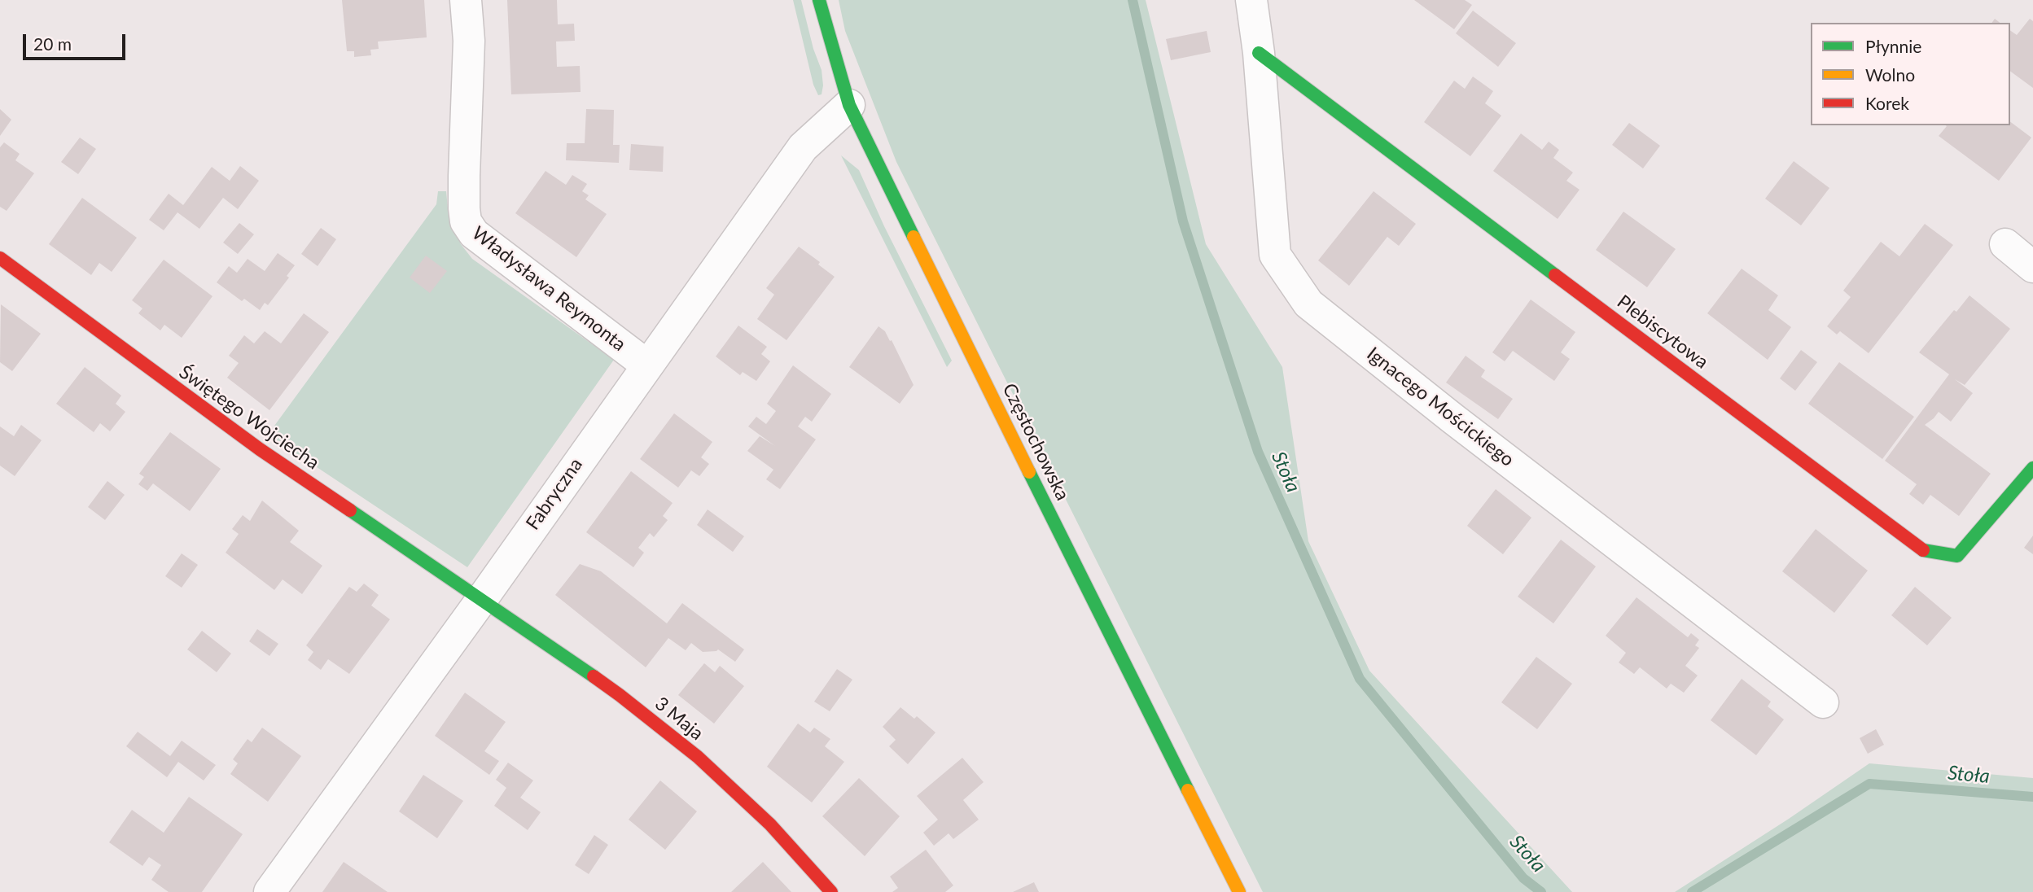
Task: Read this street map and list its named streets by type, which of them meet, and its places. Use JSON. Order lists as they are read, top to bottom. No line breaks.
{"streets":{"street":["Władysława Reymonta","Plebiscytowa","Ignacego Mościckiego","Świętego Wojciecha","Częstochowska","Fabryczna","3 Maja"]},"crossings":[["Władysława Reymonta","Fabryczna"],["Plebiscytowa","Ignacego Mościckiego"],["Świętego Wojciecha","Fabryczna"],["Świętego Wojciecha","3 Maja"],["Częstochowska","Fabryczna"],["Fabryczna","3 Maja"]],"water":["Stoła"],"legend":["Płynnie","Wolno","Korek"],"scale_bar":"20 m"}
